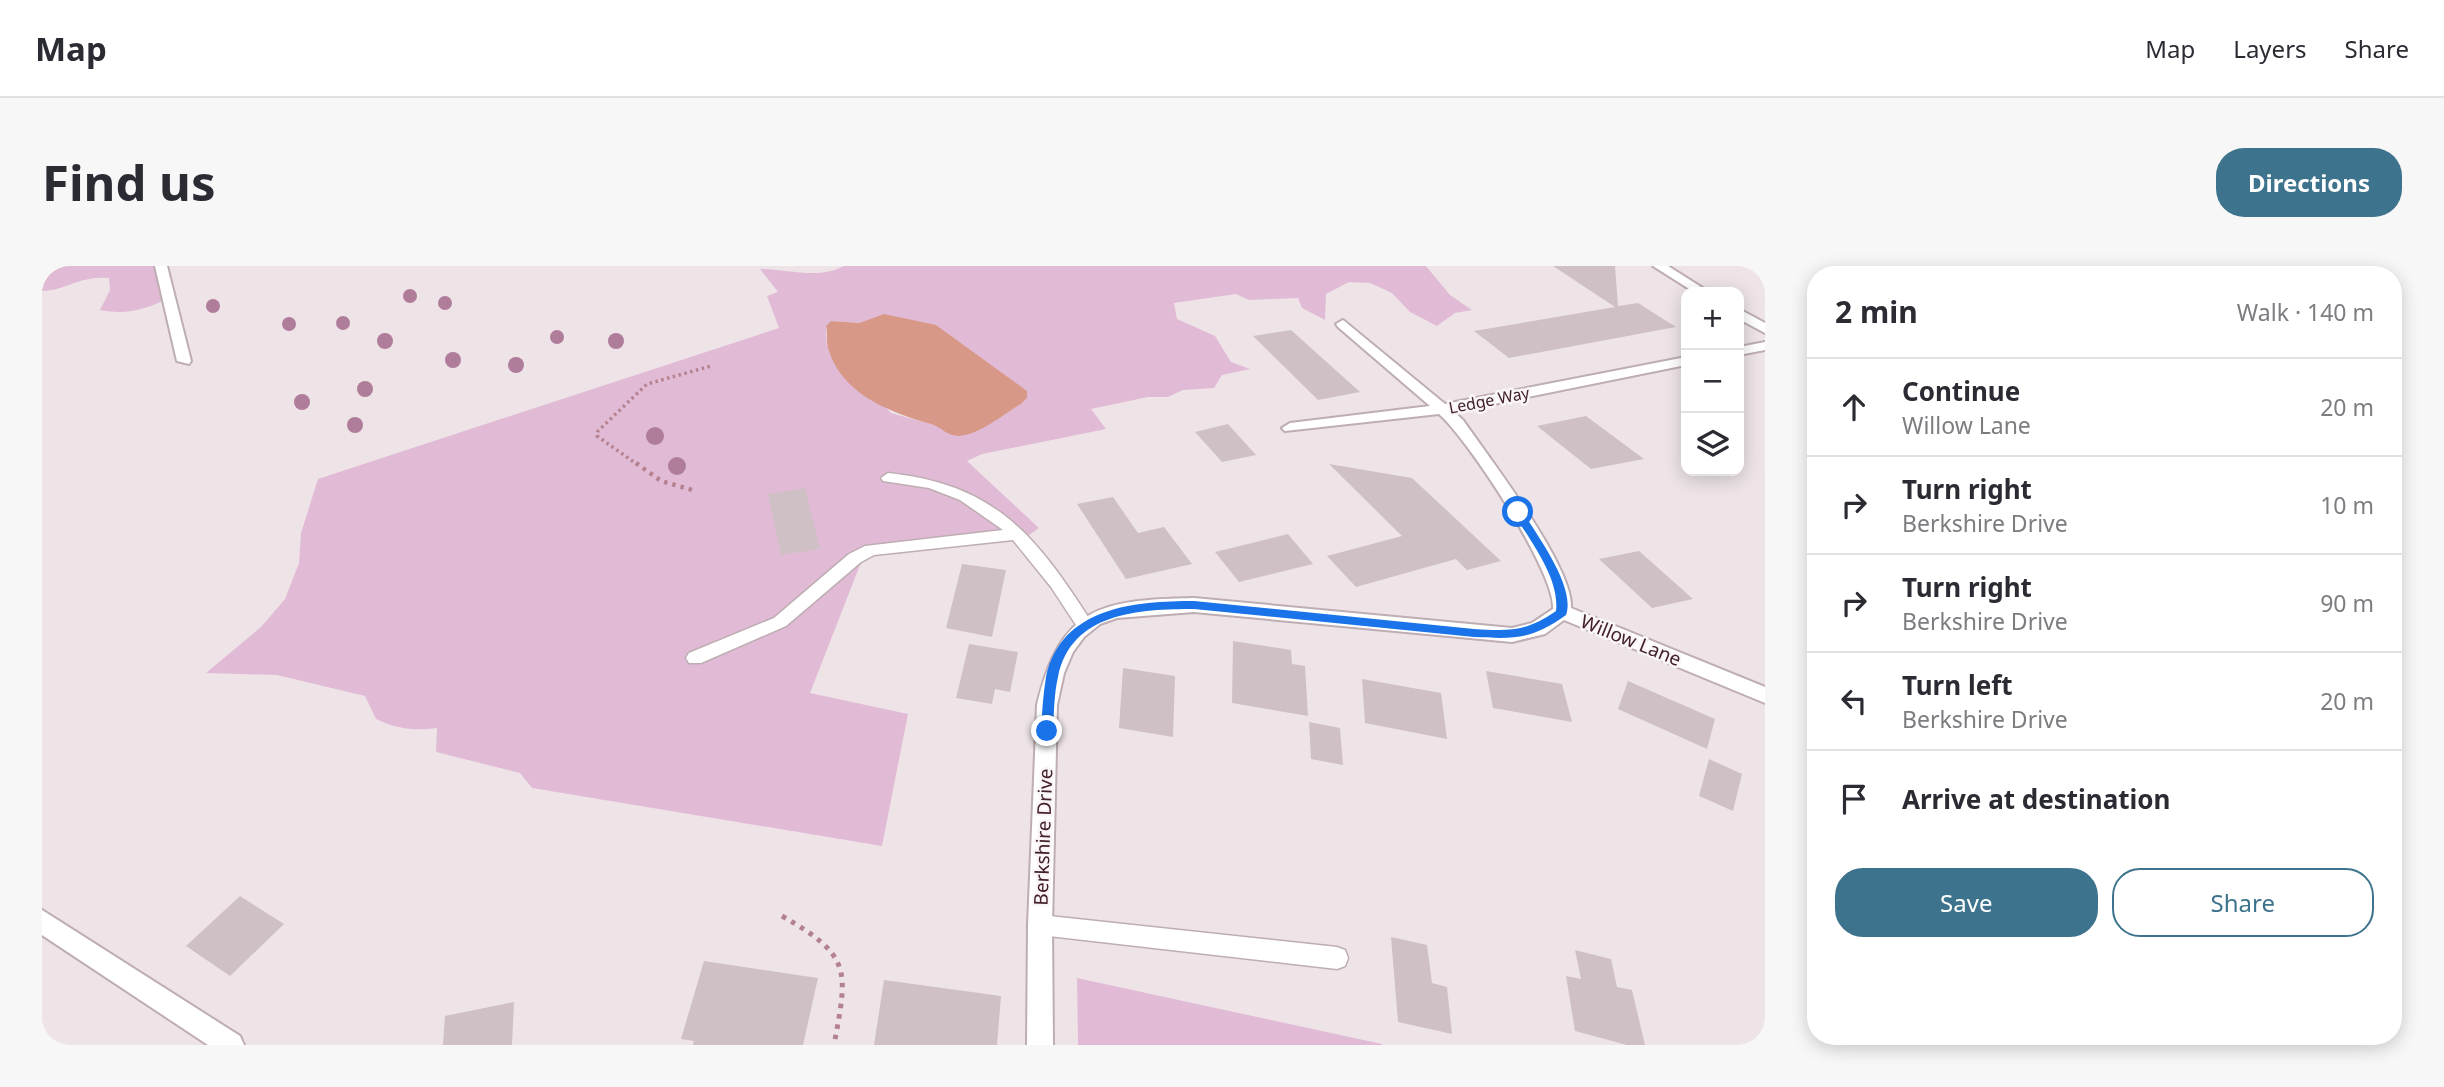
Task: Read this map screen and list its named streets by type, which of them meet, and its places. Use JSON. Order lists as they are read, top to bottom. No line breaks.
{"streets":{"street":["Ledge Way","Willow Lane","Berkshire Drive"]},"crossings":[["Ledge Way","Willow Lane"],["Willow Lane","Berkshire Drive"]],"page":{"header":"Map","nav":["Map","Layers","Share"],"buttons":["Directions",["Save","Share"]],"title":"Find us","heading":["2 min","Walk · 140 m"],"map_buttons":["+","−"],"list":[["Continue","Willow Lane","20 m"],["Turn right","Berkshire Drive","10 m"],["Turn right","Berkshire Drive","90 m"],["Turn left","Berkshire Drive","20 m"],"Arrive at destination"]}}
